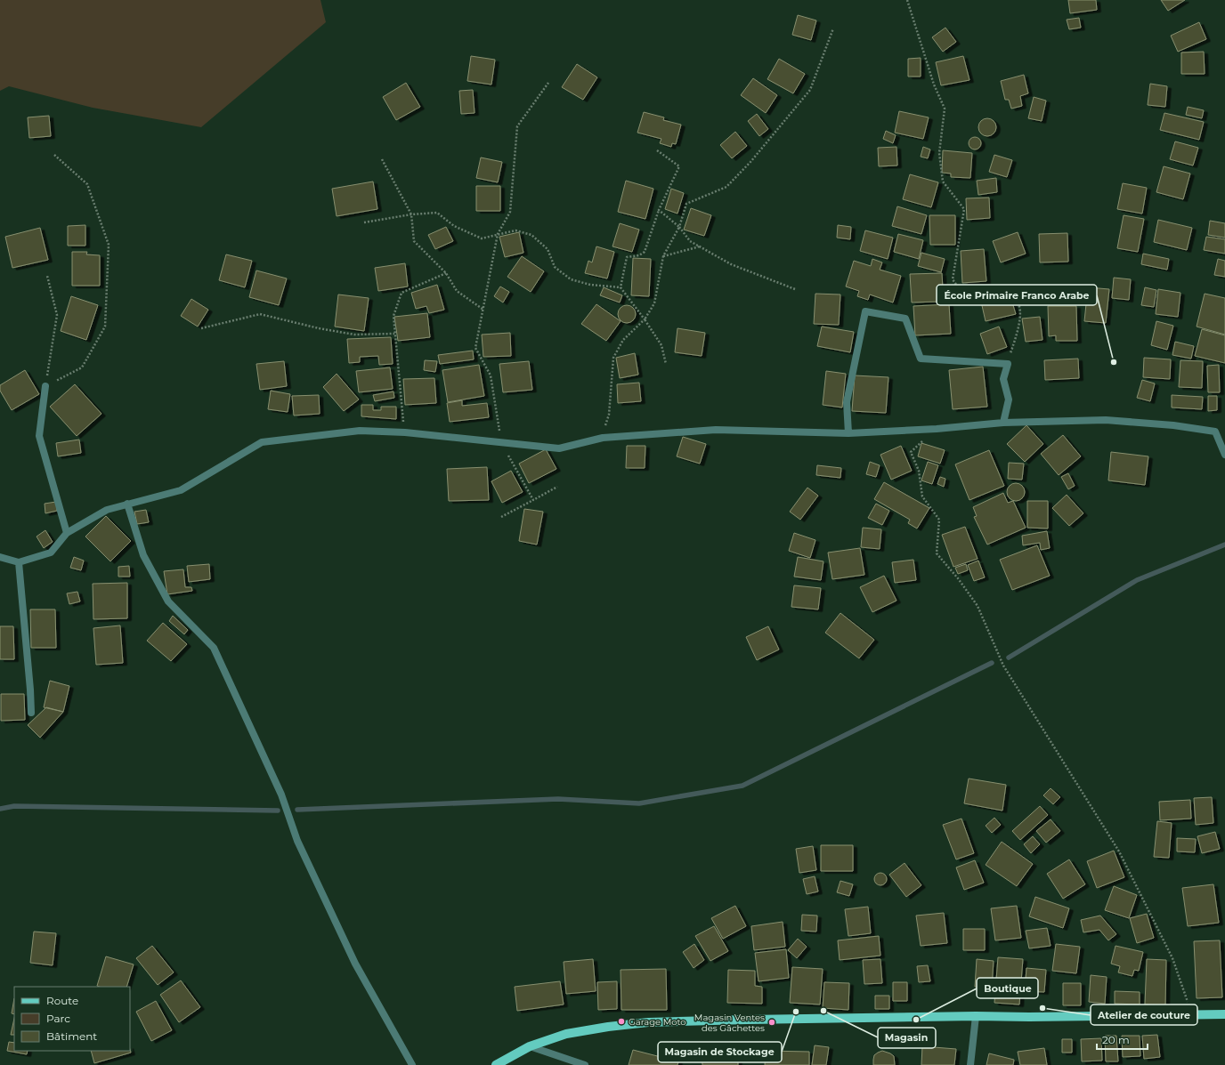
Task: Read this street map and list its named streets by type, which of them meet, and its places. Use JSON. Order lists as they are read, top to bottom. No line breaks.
{"places":["École Primaire Franco Arabe","Atelier de couture","Magasin","Magasin de Stockage","Boutique","Garage Moto","Magasin Ventes des Gâchettes"],"legend":["Route","Parc","Bâtiment"],"scale_bar":"20 m"}
